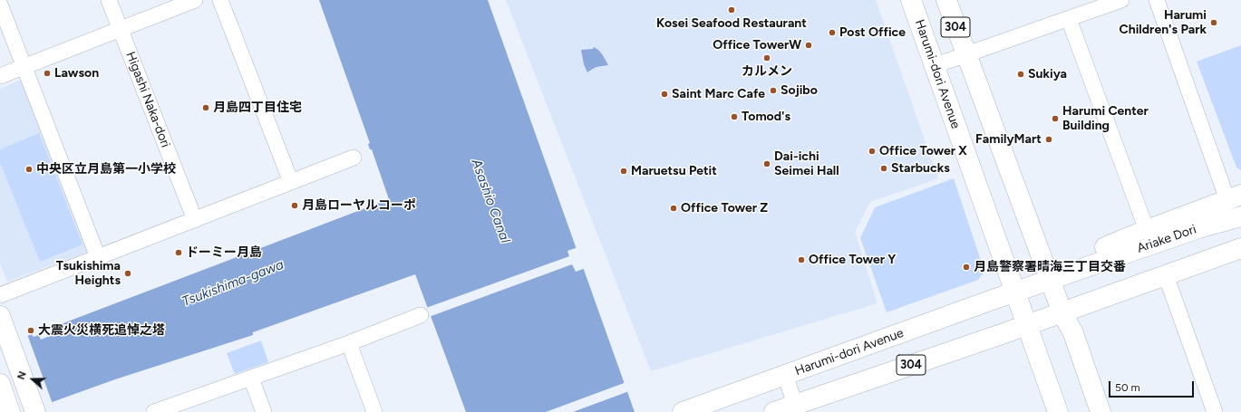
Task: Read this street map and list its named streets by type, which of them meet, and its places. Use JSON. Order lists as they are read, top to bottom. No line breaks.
{"streets":{"main road":["304","Harumi-dori Avenue","Ariake Dori"],"street":["Higashi Naka-dori"]},"crossings":[["304","Harumi-dori Avenue"],["304","Ariake Dori"],["Harumi-dori Avenue","Ariake Dori"]],"water":["Asashio Canal","Tsukishima-gawa"],"places":["Kosei Seafood Restaurant","Harumi Children's Park","Post Office","Office TowerW","カルメン","Lawson","Sukiya","Sojibo","Saint Marc Cafe","月島四丁目住宅","Tomod's","Harumi Center Building","FamilyMart","Office Tower X","Dai-ichi Seimei Hall","Starbucks","中央区立月島第一小学校","Maruetsu Petit","月島ローヤルコーポ","Office Tower Z","ドーミー月島","Office Tower Y","月島警察署晴海三丁目交番","Tsukishima Heights","大震火災横死追悼之塔"],"scale_bar":"50 m","north":"left"}
